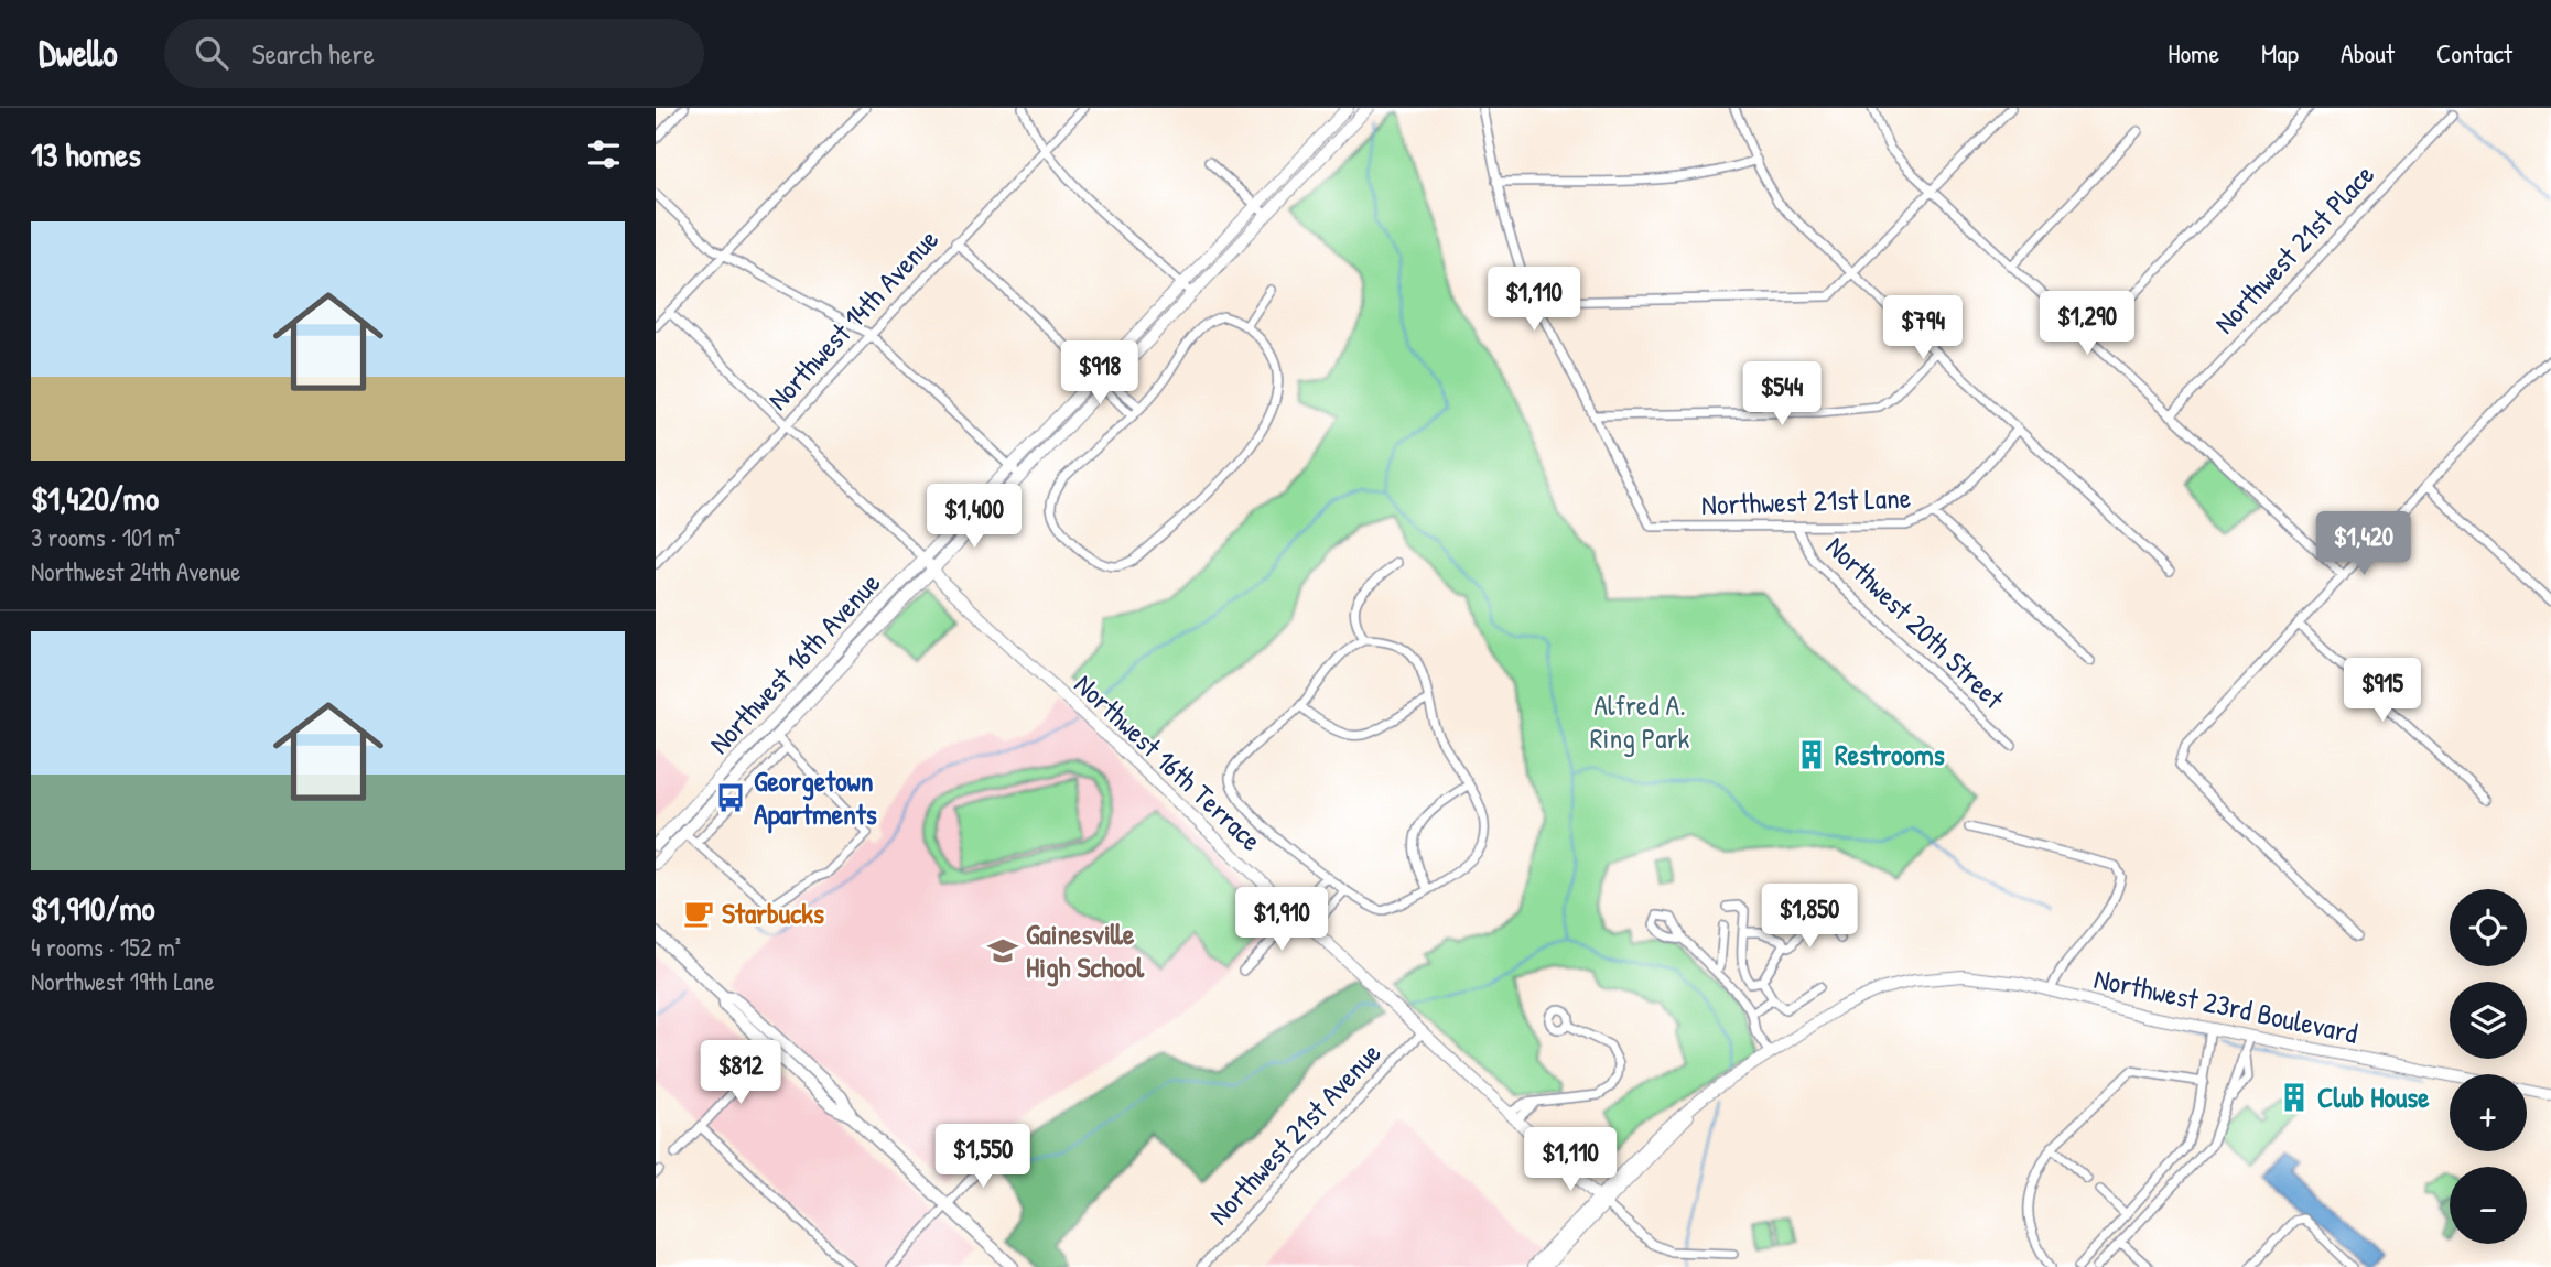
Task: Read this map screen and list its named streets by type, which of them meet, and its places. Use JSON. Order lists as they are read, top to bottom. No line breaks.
{"streets":{"street":["Northwest 21st Place","Northwest 14th Avenue","Northwest 21st Lane","Northwest 20th Street","Northwest 16th Avenue","Northwest 16th Terrace","Northwest 23rd Boulevard","Northwest 21st Avenue"]},"crossings":[["Northwest 14th Avenue","Northwest 16th Terrace"],["Northwest 21st Lane","Northwest 20th Street"],["Northwest 16th Avenue","Northwest 16th Terrace"],["Northwest 16th Terrace","Northwest 23rd Boulevard"],["Northwest 16th Terrace","Northwest 21st Avenue"]],"parks":["Alfred A. Ring Park"],"places":{"building":["Restrooms","Club House"],"bus stop":["Georgetown Apartments"],"cafe":["Starbucks"],"school or university":["Gainesville High School"]},"page":{"header":"Dwello","search":"Search here","nav":["Home","Map","About","Contact"],"heading":"13 homes","list":[{"name":"$1,420/mo","note":"3 rooms · 101 m² · Northwest 24th Avenue"},{"name":"$1,910/mo","note":"4 rooms · 152 m² · Northwest 19th Lane"}],"price":["$1,110","$1,290","$794","$918","$544","$1,400","$1,420","$915","$1,850","$1,910","$812","$1,550","$1,110"],"map_buttons":["+","−"]}}
